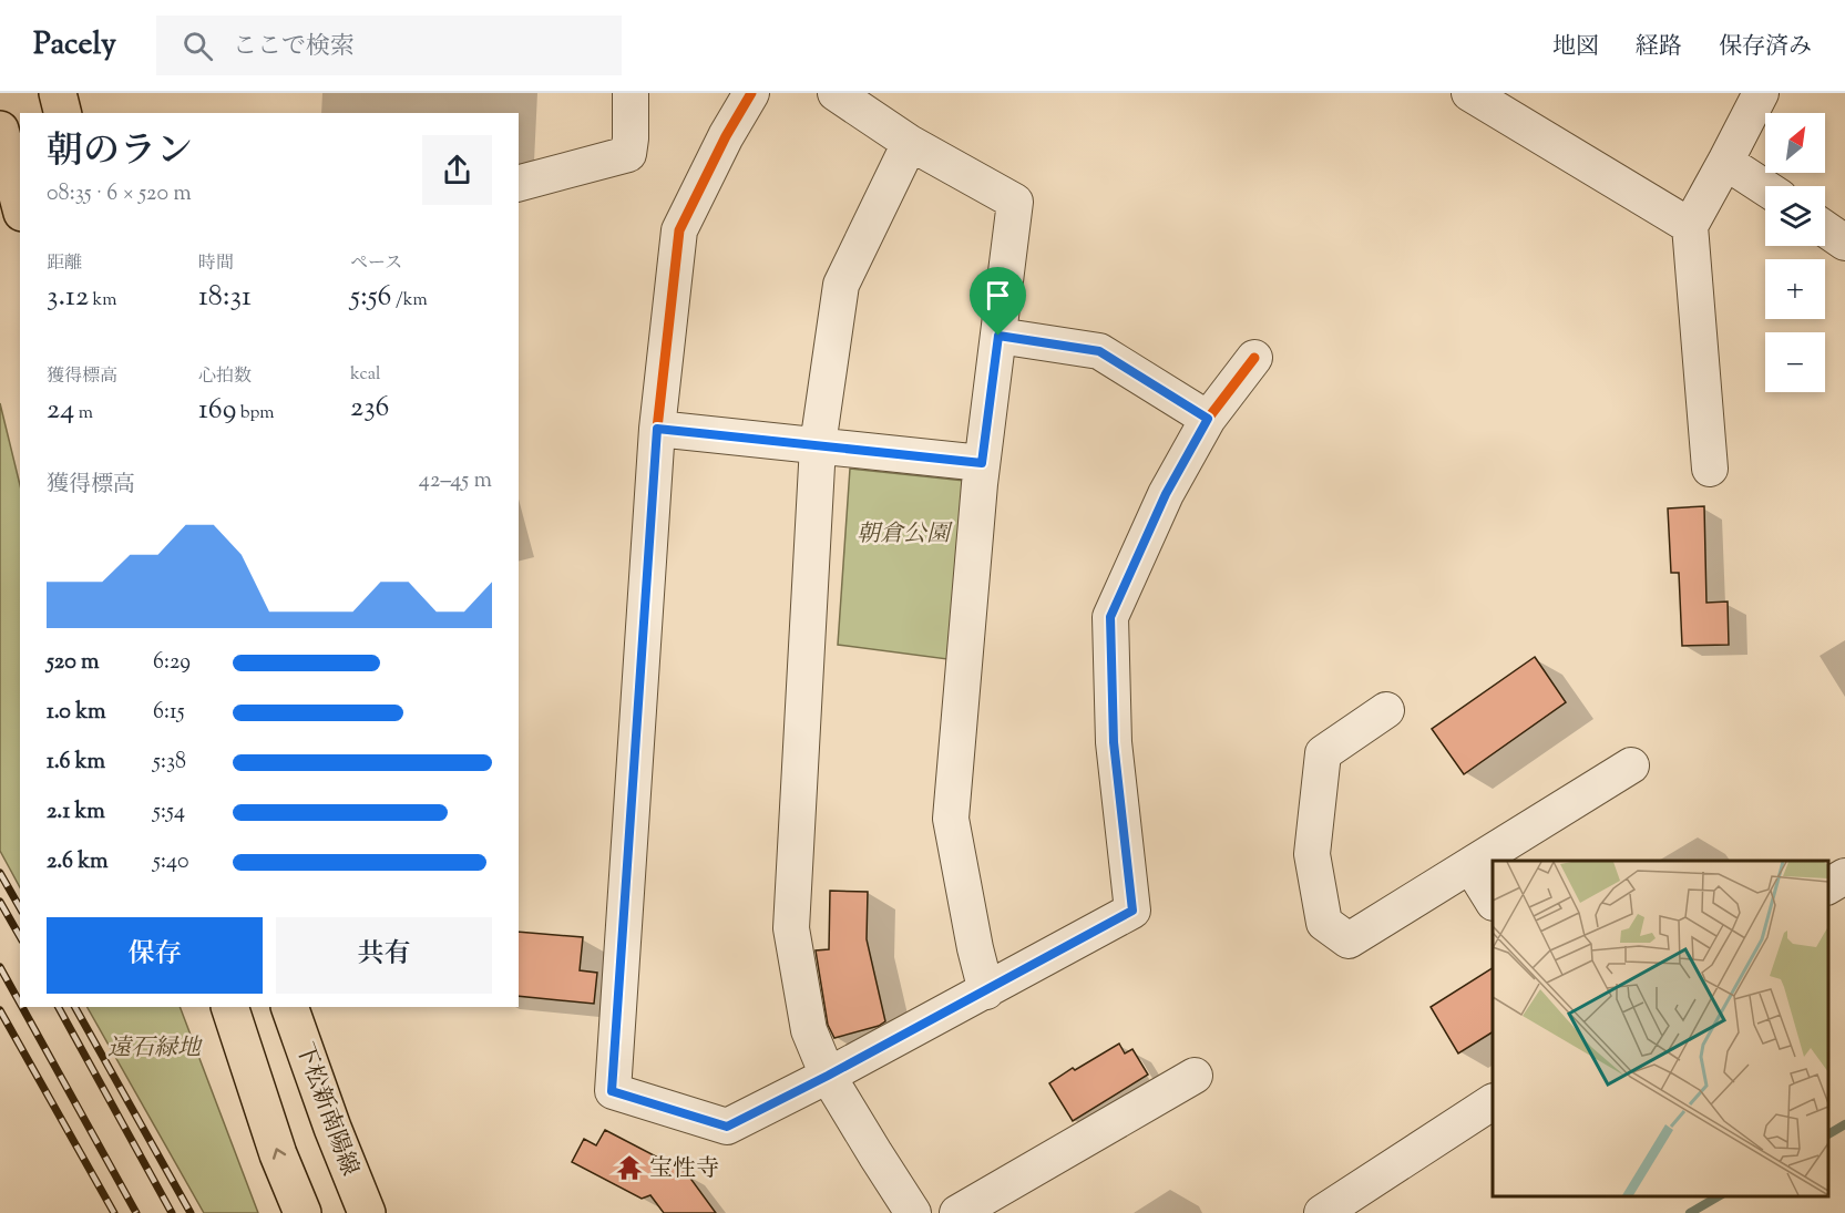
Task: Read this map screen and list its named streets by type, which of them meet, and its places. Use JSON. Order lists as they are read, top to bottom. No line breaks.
{"streets":{"main road":["下松新南陽線"]},"parks":["朝倉公園","遠石緑地"],"places":{"temple":["宝性寺"]},"north":"top right","page":{"header":"Pacely","search":"ここで検索","nav":["地図","経路","保存済み"],"map_buttons":["+","−"],"heading":["朝のラン","08:35 · 6 × 520 m"],"stats":[["距離","3.12 km"],["時間","18:31"],["ペース","5:56 /km"],["獲得標高","24 m"],["心拍数","169 bpm"],["kcal","236"]],"chart":["獲得標高","42–45 m"],"list":[{"name":"520 m","note":"6:29"},{"name":"1.0 km","note":"6:15"},{"name":"1.6 km","note":"5:38"},{"name":"2.1 km","note":"5:54"},{"name":"2.6 km","note":"5:40"}],"buttons":["保存","共有"]}}
